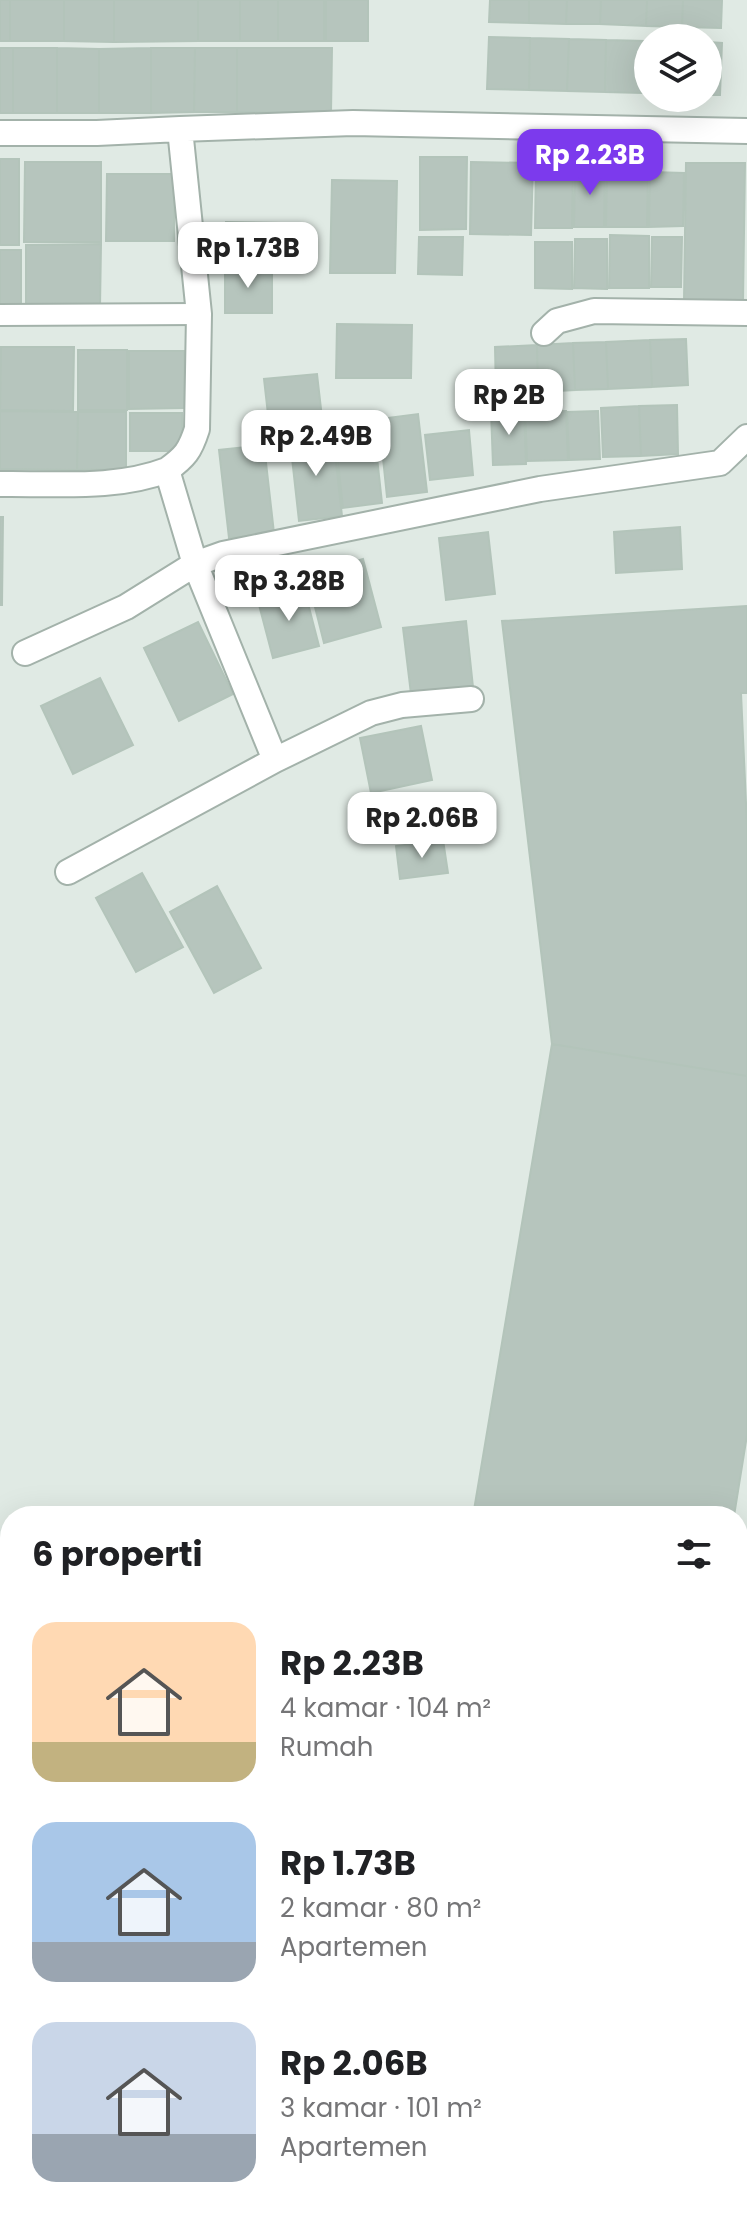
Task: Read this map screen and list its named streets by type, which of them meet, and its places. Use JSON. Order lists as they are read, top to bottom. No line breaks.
{"page":{"price":["Rp 2.23B","Rp 1.73B","Rp 2B","Rp 2.49B","Rp 3.28B","Rp 2.06B"],"heading":"6 properti","list":[{"name":"Rp 2.23B","note":"4 kamar · 104 m² · Rumah"},{"name":"Rp 1.73B","note":"2 kamar · 80 m² · Apartemen"},{"name":"Rp 2.06B","note":"3 kamar · 101 m² · Apartemen"}]}}
